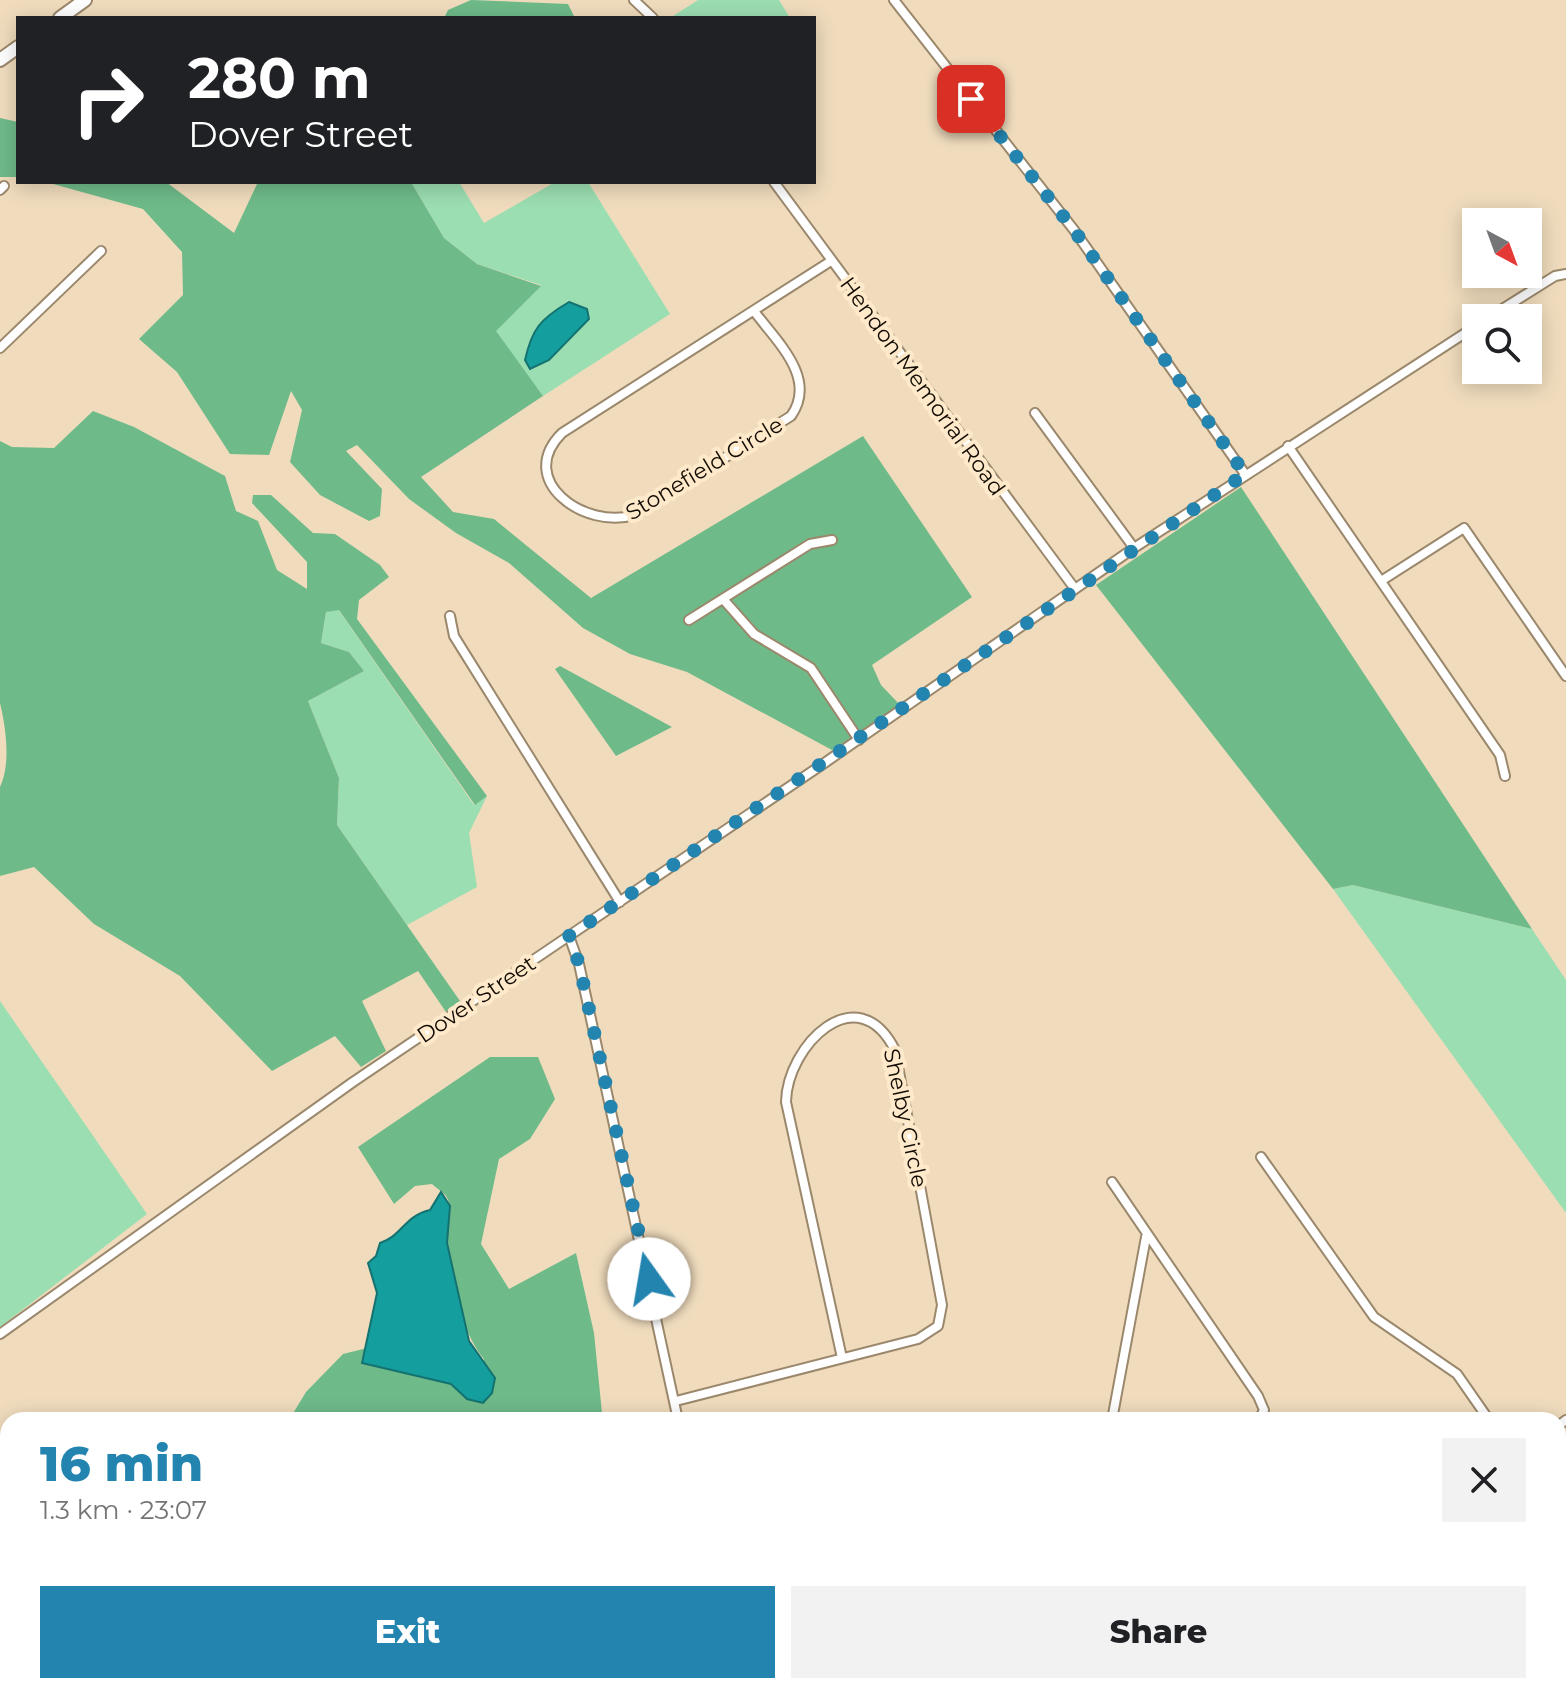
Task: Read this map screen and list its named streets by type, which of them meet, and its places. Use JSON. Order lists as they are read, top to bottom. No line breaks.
{"streets":{"street":["Hendon Memorial Road","Stonefield Circle","Dover Street","Shelby Circle"]},"crossings":[["Hendon Memorial Road","Stonefield Circle"],["Hendon Memorial Road","Dover Street"]],"north":"bottom right","page":{"turn":["280 m","Dover Street"],"heading":["16 min","1.3 km · 23:07"],"buttons":["Exit","Share"]}}
